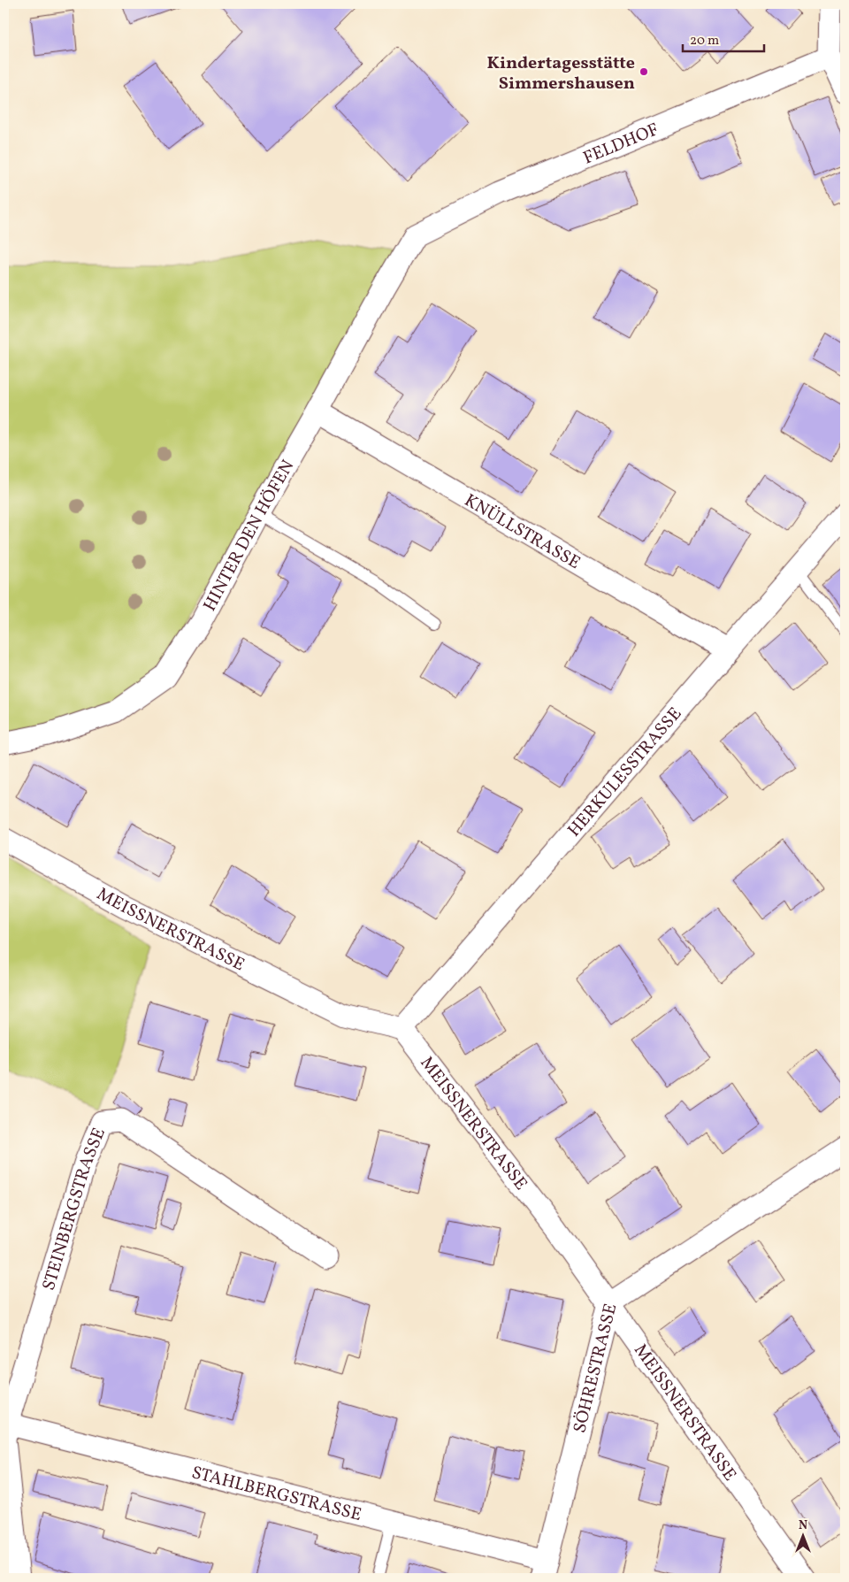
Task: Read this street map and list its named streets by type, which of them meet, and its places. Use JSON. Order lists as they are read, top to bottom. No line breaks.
{"streets":{"street":["FELDHOF","KNÜLLSTRASSE","HINTER DEN HÖFEN","HERKULESSTRASSE","MEISSNERSTRASSE","STEINBERGSTRASSE","SÖHRESTRASSE","STAHLBERGSTRASSE"]},"crossings":[["FELDHOF","HINTER DEN HÖFEN"],["KNÜLLSTRASSE","HINTER DEN HÖFEN"],["KNÜLLSTRASSE","HERKULESSTRASSE"],["HERKULESSTRASSE","MEISSNERSTRASSE"],["MEISSNERSTRASSE","SÖHRESTRASSE"],["STEINBERGSTRASSE","STAHLBERGSTRASSE"],["SÖHRESTRASSE","STAHLBERGSTRASSE"]],"places":["Kindertagesstätte Simmershausen"],"scale_bar":"20 m","north":"top"}
